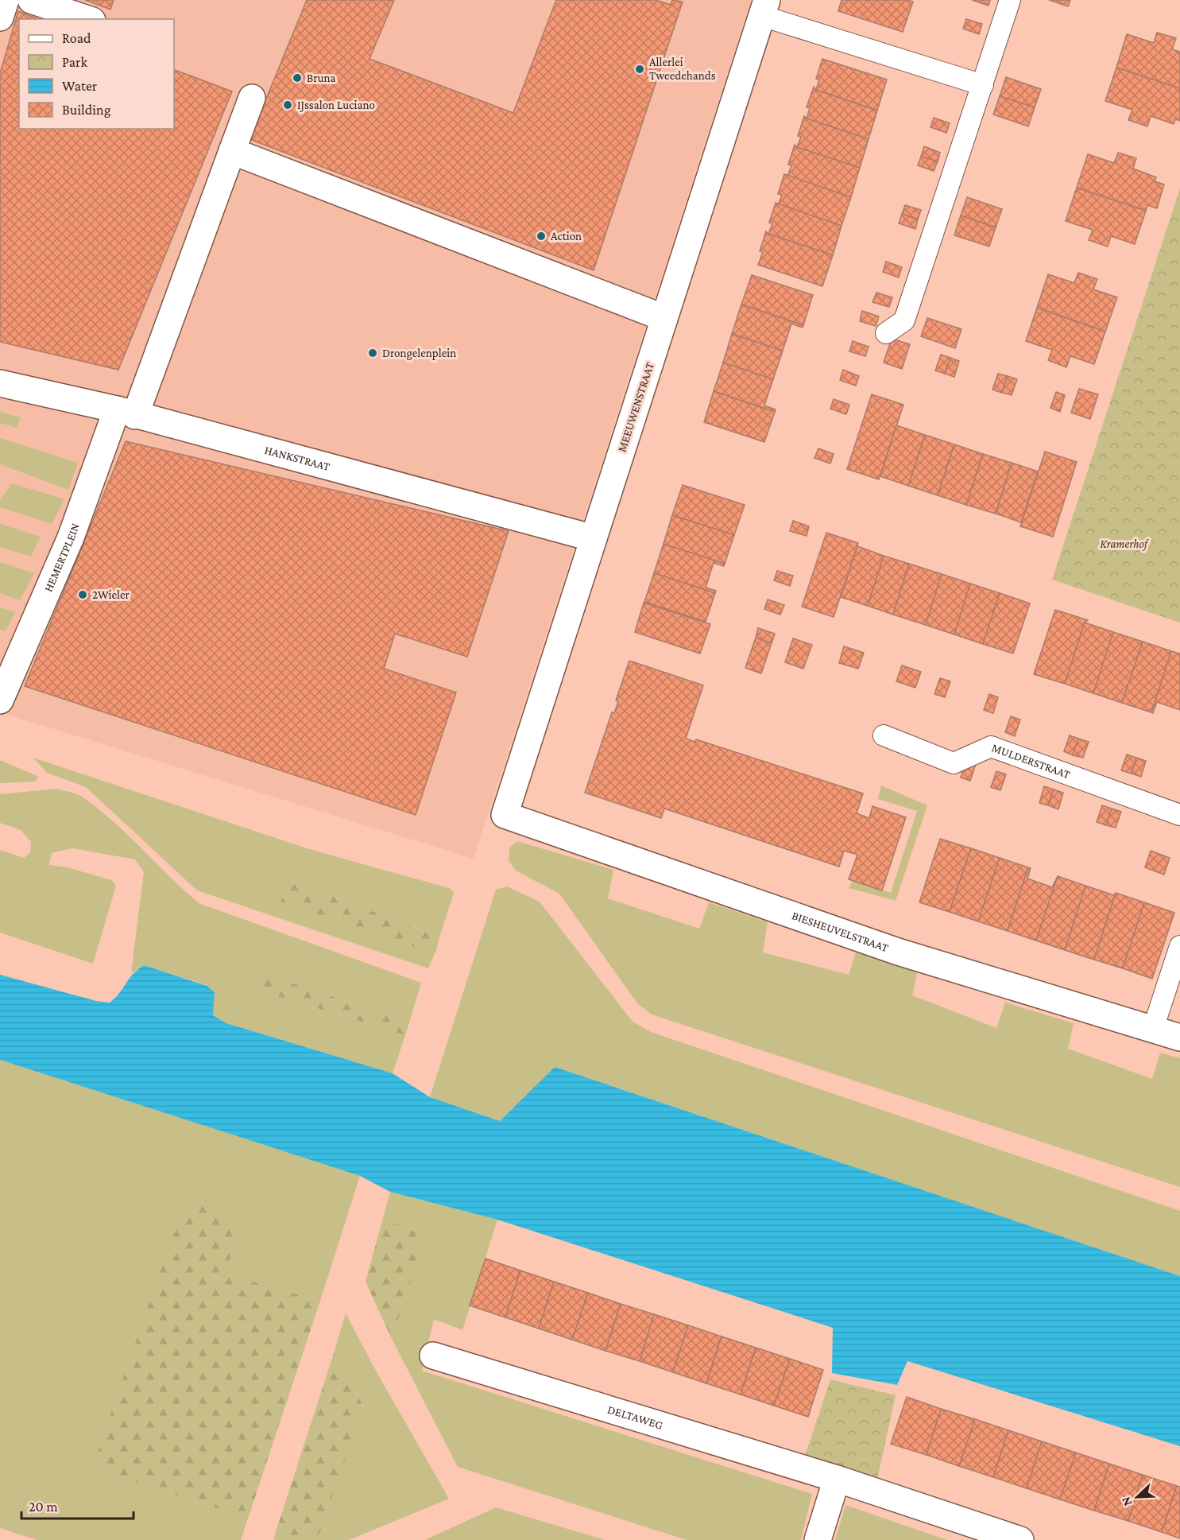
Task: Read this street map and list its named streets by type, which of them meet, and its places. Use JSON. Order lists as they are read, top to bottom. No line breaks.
{"streets":{"street":["MEEUWENSTRAAT","HANKSTRAAT","HEMERTPLEIN","BIESHEUVELSTRAAT","DELTAWEG"],"lane":["MULDERSTRAAT"]},"crossings":[["MEEUWENSTRAAT","HANKSTRAAT"],["MEEUWENSTRAAT","BIESHEUVELSTRAAT"],["HANKSTRAAT","HEMERTPLEIN"]],"parks":["Kramerhof"],"places":["Allerlei Tweedehands","Bruna","IJssalon Luciano","Action","Drongelenplein","2Wieler"],"legend":["Road","Park","Water","Building"],"scale_bar":"20 m","north":"bottom left"}
